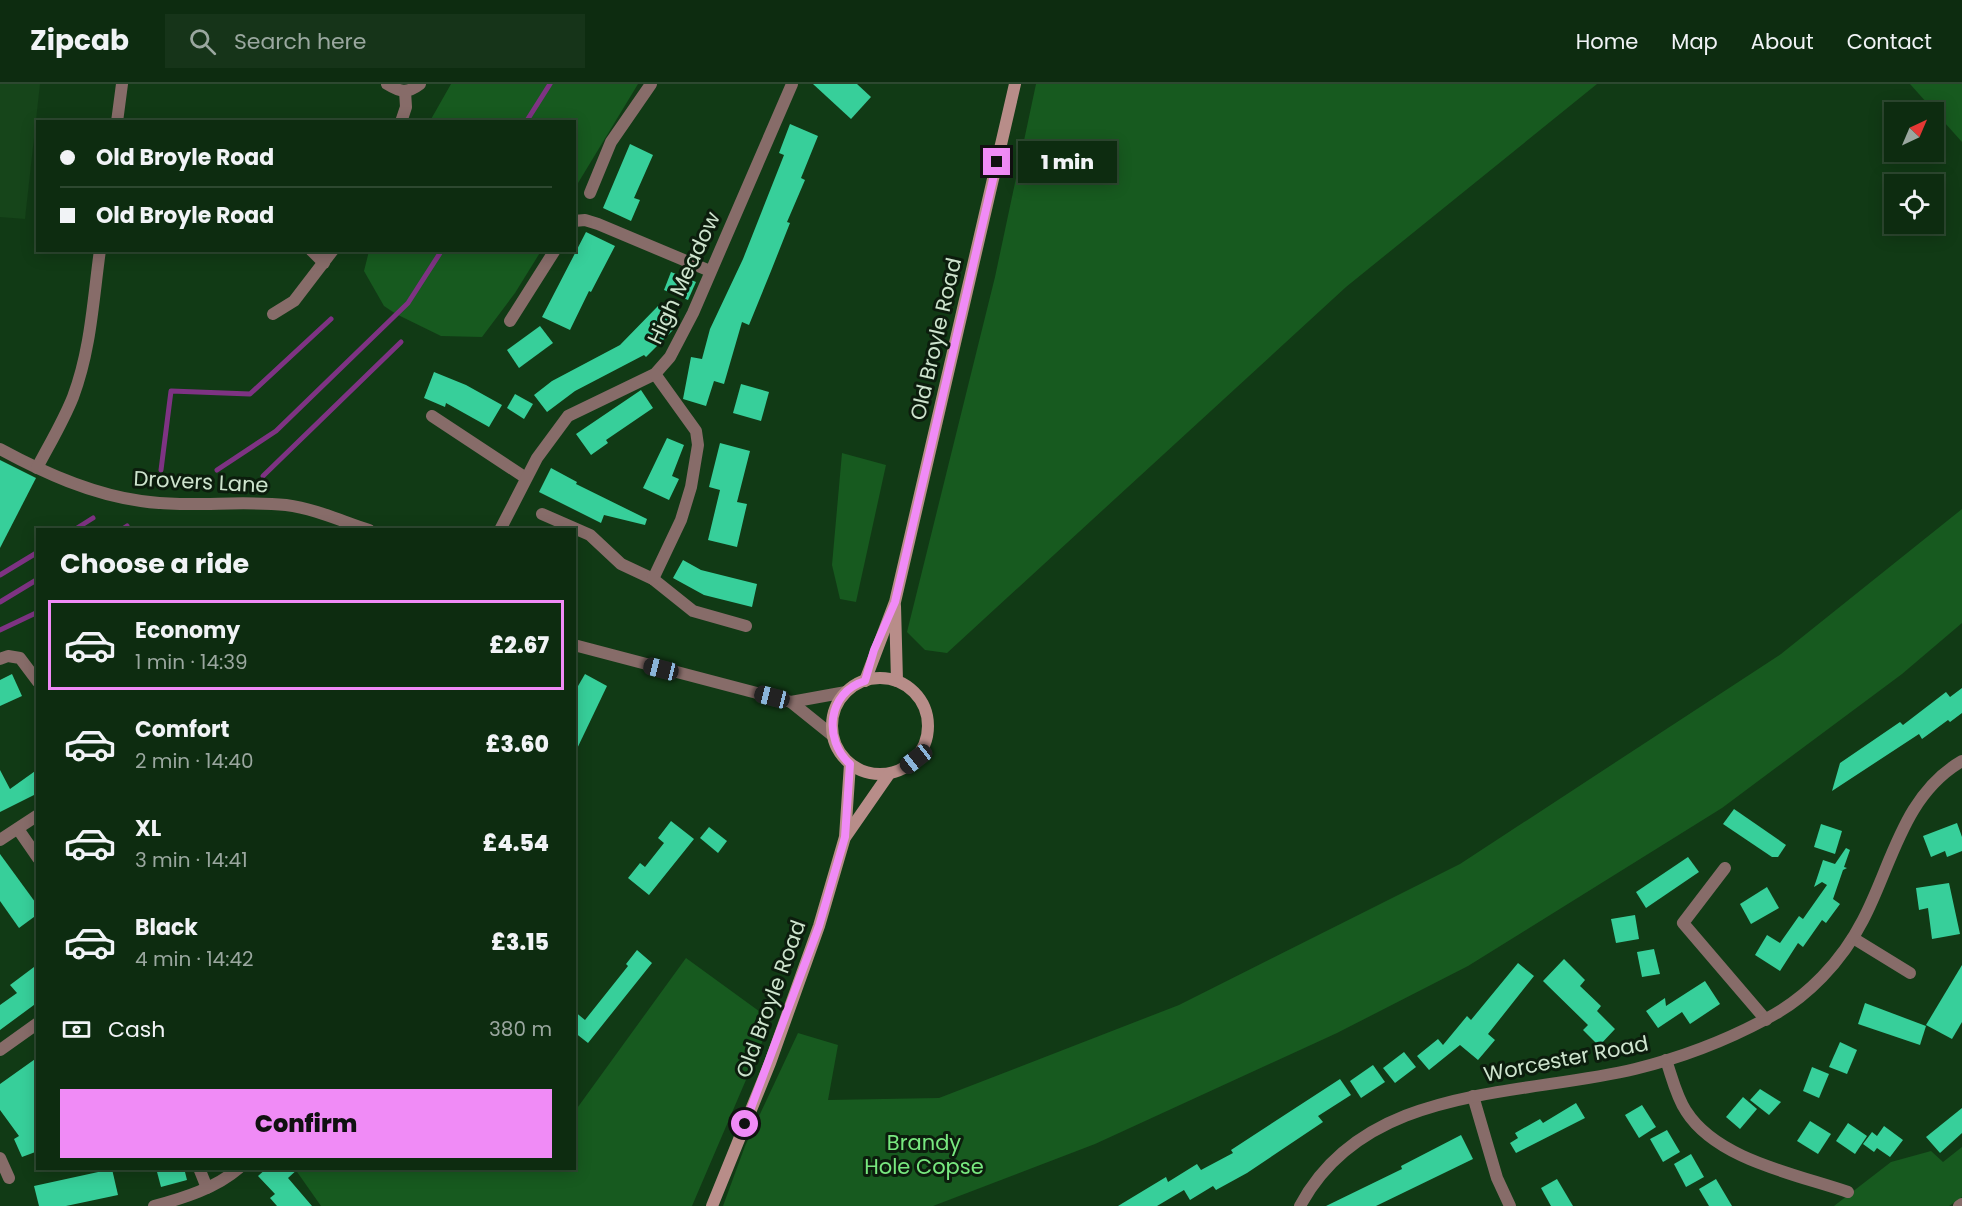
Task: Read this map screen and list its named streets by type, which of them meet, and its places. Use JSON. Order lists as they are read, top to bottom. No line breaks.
{"streets":{"main road":["Old Broyle Road"],"street":["High Meadow","Drovers Lane","Worcester Road"]},"parks":["Brandy Hole Copse"],"north":"top right","page":{"header":"Zipcab","search":"Search here","nav":["Home","Map","About","Contact"],"banner":["Old Broyle Road","Old Broyle Road"],"bubble":"1 min","heading":"Choose a ride","list":[{"name":"Economy","note":"1 min · 14:39","value":"£2.67"},{"name":"Comfort","note":"2 min · 14:40","value":"£3.60"},{"name":"XL","note":"3 min · 14:41","value":"£4.54"},{"name":"Black","note":"4 min · 14:42","value":"£3.15"}],"pay":["Cash","380 m"],"buttons":"Confirm"}}
